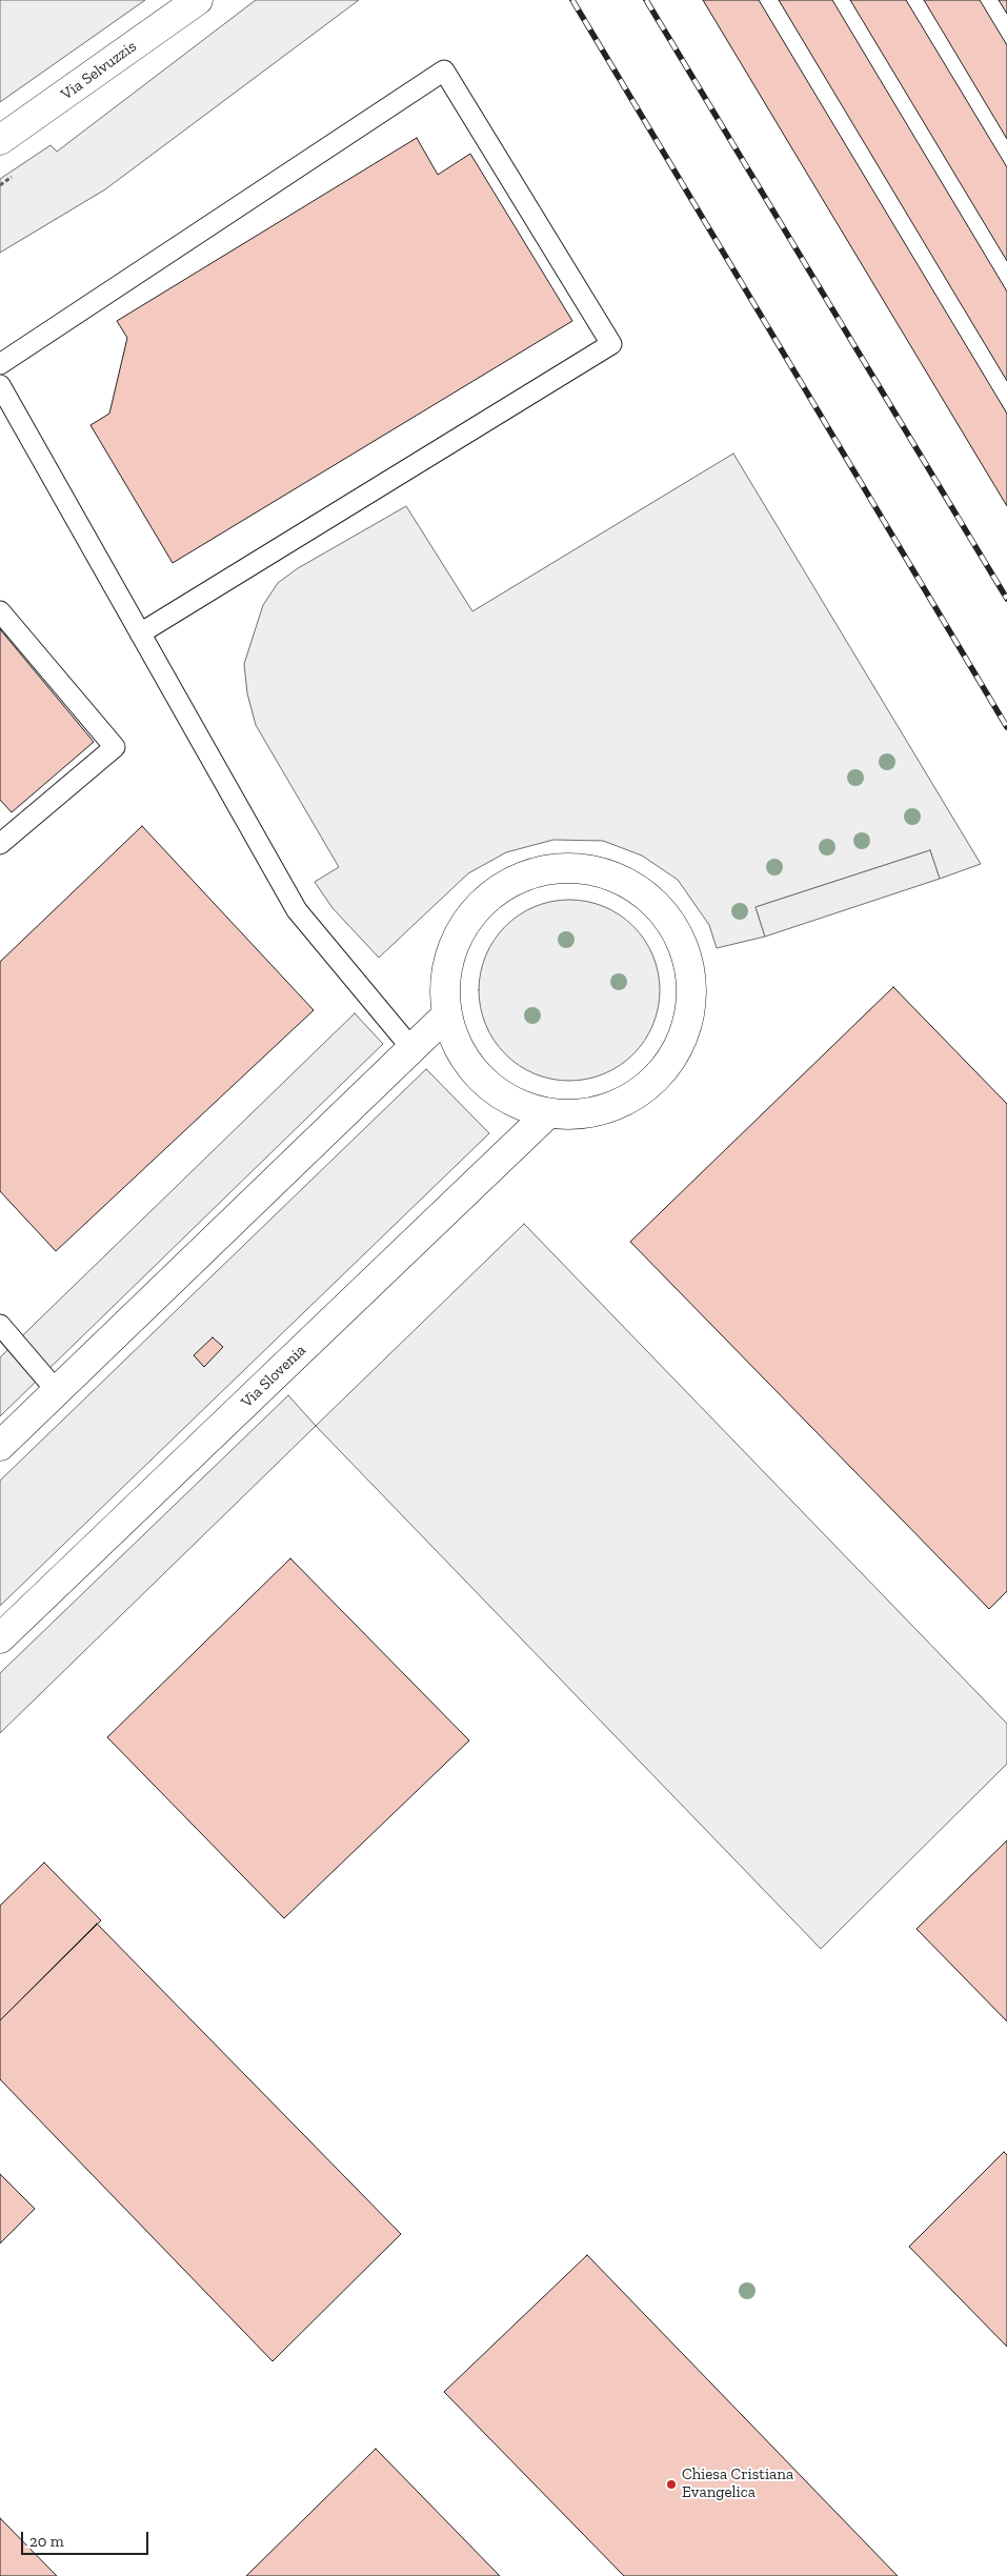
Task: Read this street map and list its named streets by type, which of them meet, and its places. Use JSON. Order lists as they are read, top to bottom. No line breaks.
{"streets":{"street":["Via Selvuzzis","Via Slovenia"]},"places":["Chiesa Cristiana Evangelica"],"scale_bar":"20 m"}
